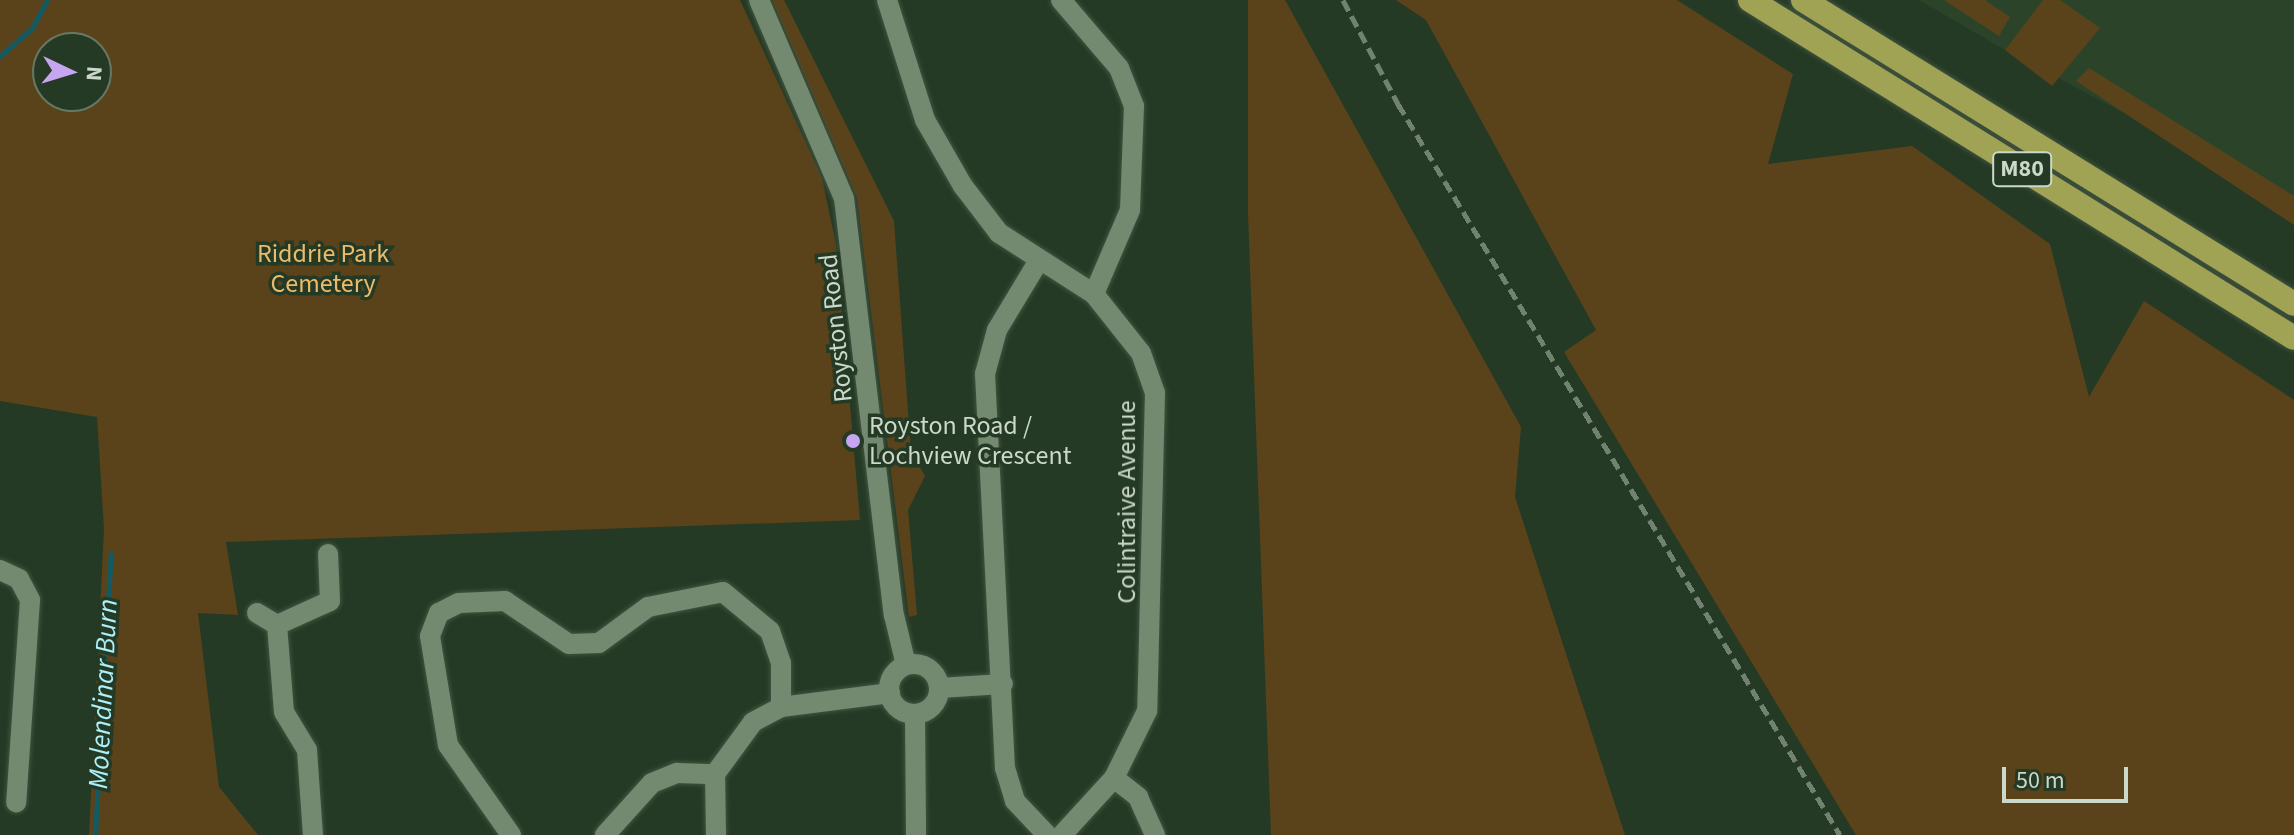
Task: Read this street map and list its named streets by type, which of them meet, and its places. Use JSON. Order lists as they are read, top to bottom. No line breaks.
{"streets":{"highway":["M80"],"street":["Royston Road","Colintraive Avenue"]},"water":["Molendinar Burn"],"parks":["Riddrie Park Cemetery"],"places":["Royston Road / Lochview Crescent"],"scale_bar":"50 m","north":"right"}
